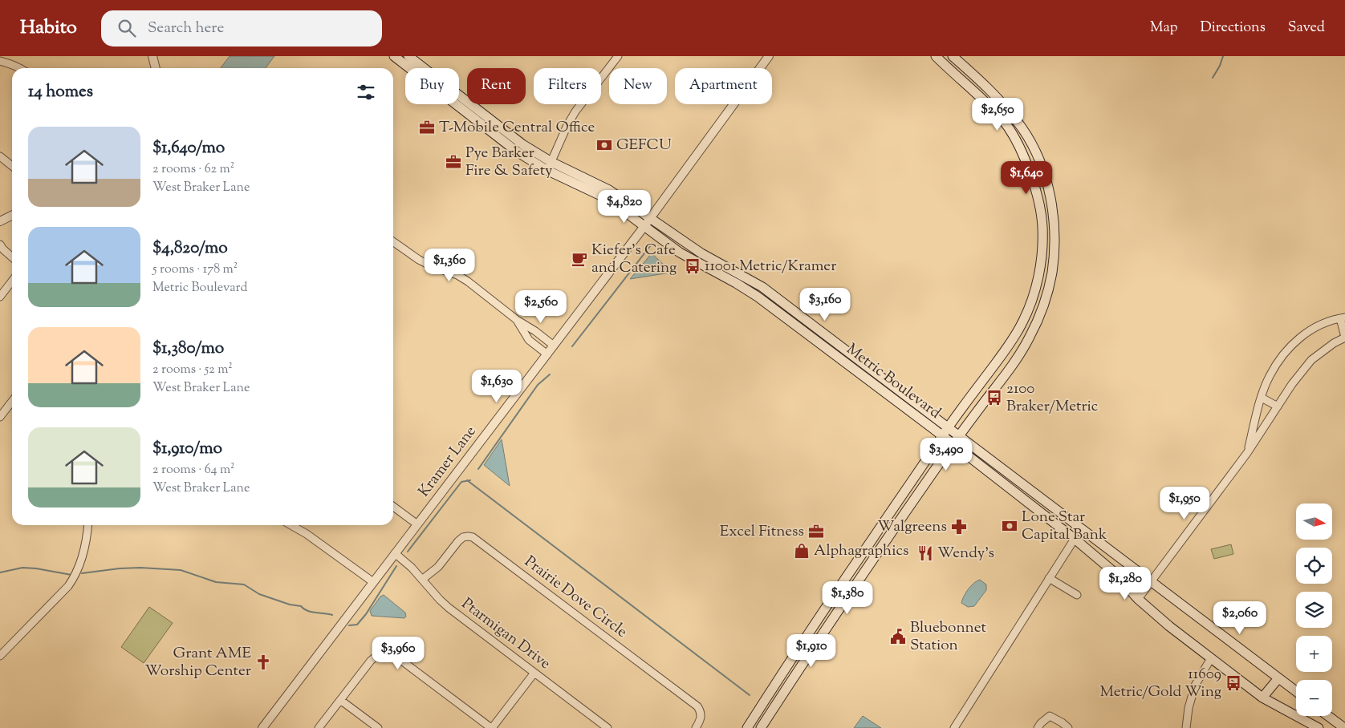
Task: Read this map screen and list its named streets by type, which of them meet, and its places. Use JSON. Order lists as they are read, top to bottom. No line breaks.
{"streets":{"main road":["Metric Boulevard"],"street":["Kramer Lane","Prairie Dove Circle","Ptarmigan Drive"]},"crossings":[["Metric Boulevard","Kramer Lane"],["Kramer Lane","Ptarmigan Drive"],["Prairie Dove Circle","Ptarmigan Drive"]],"places":{"office":["T-Mobile Central Office","Pye Barker Fire & Safety","Excel Fitness"],"bank":["GEFCU","Lone Star Capital Bank"],"cafe":["Kiefer's Cafe and Catering"],"bus stop":["11001 Metric/Kramer","2100 Braker/Metric","11609 Metric/Gold Wing"],"pharmacy":["Walgreens"],"shop":["Alphagraphics"],"restaurant":["Wendy's"],"public building":["Bluebonnet Station"],"church":["Grant AME Worship Center"]},"north":"right","page":{"header":"Habito","search":"Search here","nav":["Map","Directions","Saved"],"chip":["Buy","Rent","Filters","New","Apartment"],"heading":"14 homes","price":["$2,650","$1,640","$4,820","$1,360","$3,160","$2,560","$1,630","$3,490","$1,950","$1,280","$1,380","$2,060","$1,910","$3,960"],"list":[{"name":"$1,640/mo","note":"2 rooms · 62 m² · West Braker Lane"},{"name":"$4,820/mo","note":"5 rooms · 178 m² · Metric Boulevard"},{"name":"$1,380/mo","note":"2 rooms · 52 m² · West Braker Lane"},{"name":"$1,910/mo","note":"2 rooms · 64 m² · West Braker Lane"}],"map_buttons":["+","−"]}}
